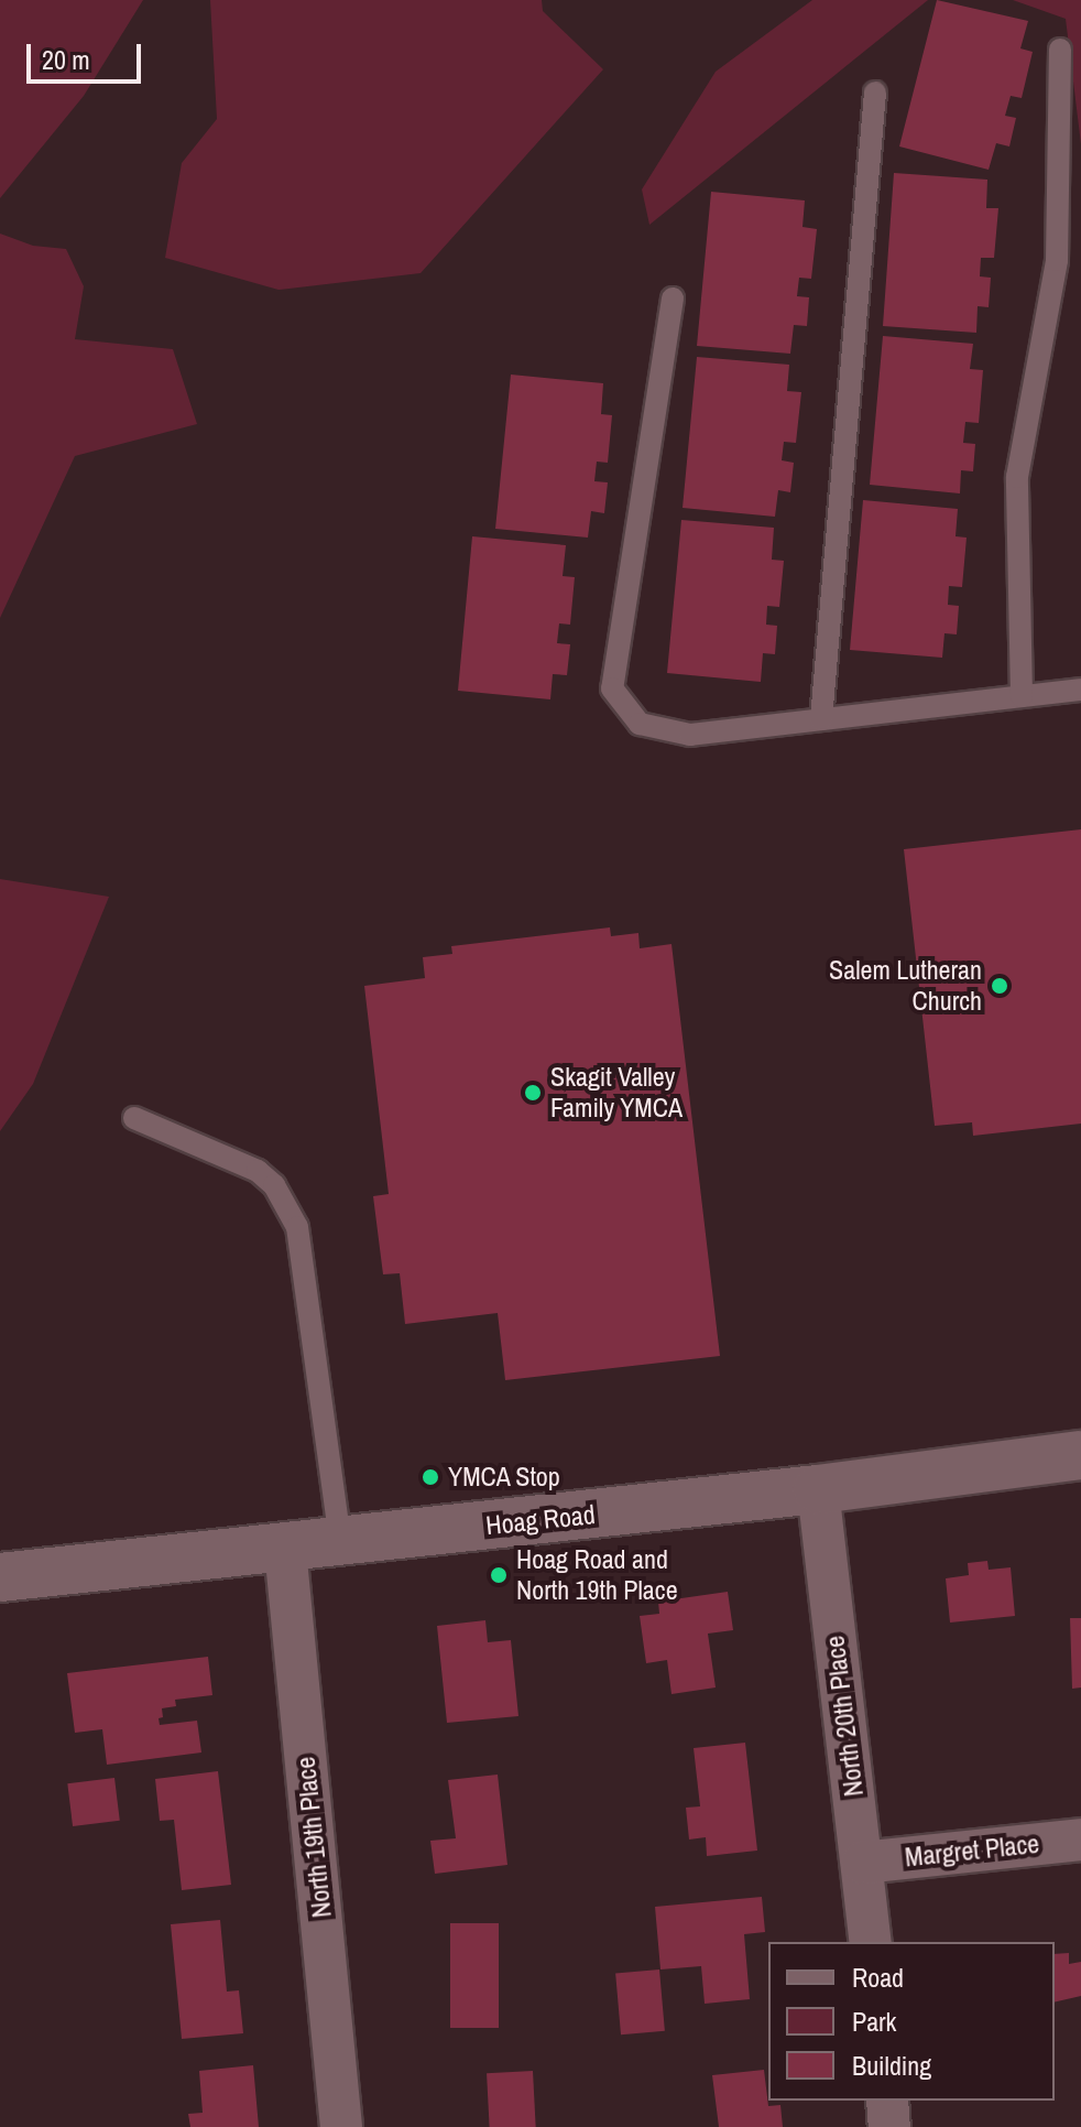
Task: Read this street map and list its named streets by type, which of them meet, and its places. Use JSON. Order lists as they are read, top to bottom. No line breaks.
{"streets":{"street":["Hoag Road","North 20th Place","North 19th Place","Margret Place"]},"crossings":[["Hoag Road","North 20th Place"],["Hoag Road","North 19th Place"],["North 20th Place","Margret Place"]],"places":["Salem Lutheran Church","Skagit Valley Family YMCA","YMCA Stop","Hoag Road and North 19th Place"],"legend":["Road","Park","Building"],"scale_bar":"20 m"}
